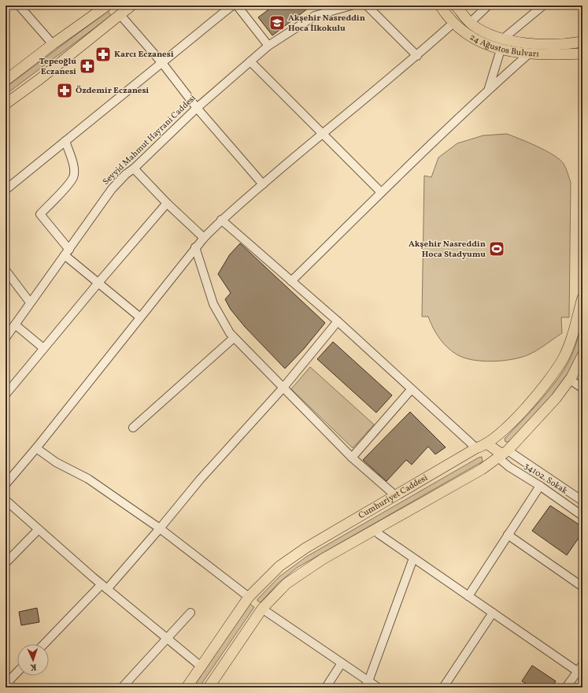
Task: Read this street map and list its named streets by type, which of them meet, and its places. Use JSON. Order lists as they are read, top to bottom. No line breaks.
{"streets":{"main road":["24 Ağustos Bulvarı","Cumhuriyet Caddesi"],"street":["Seyyid Mahmut Hayrani Caddesi","34102. Sokak"]},"places":{"school or university":["Akşehir Nasreddin Hoca İlkokulu"],"pharmacy":["Karcı Eczanesi","Tepeoğlu Eczanesi","Özdemir Eczanesi"],"sports":["Akşehir Nasreddin Hoca Stadyumu"]},"north":"bottom"}
